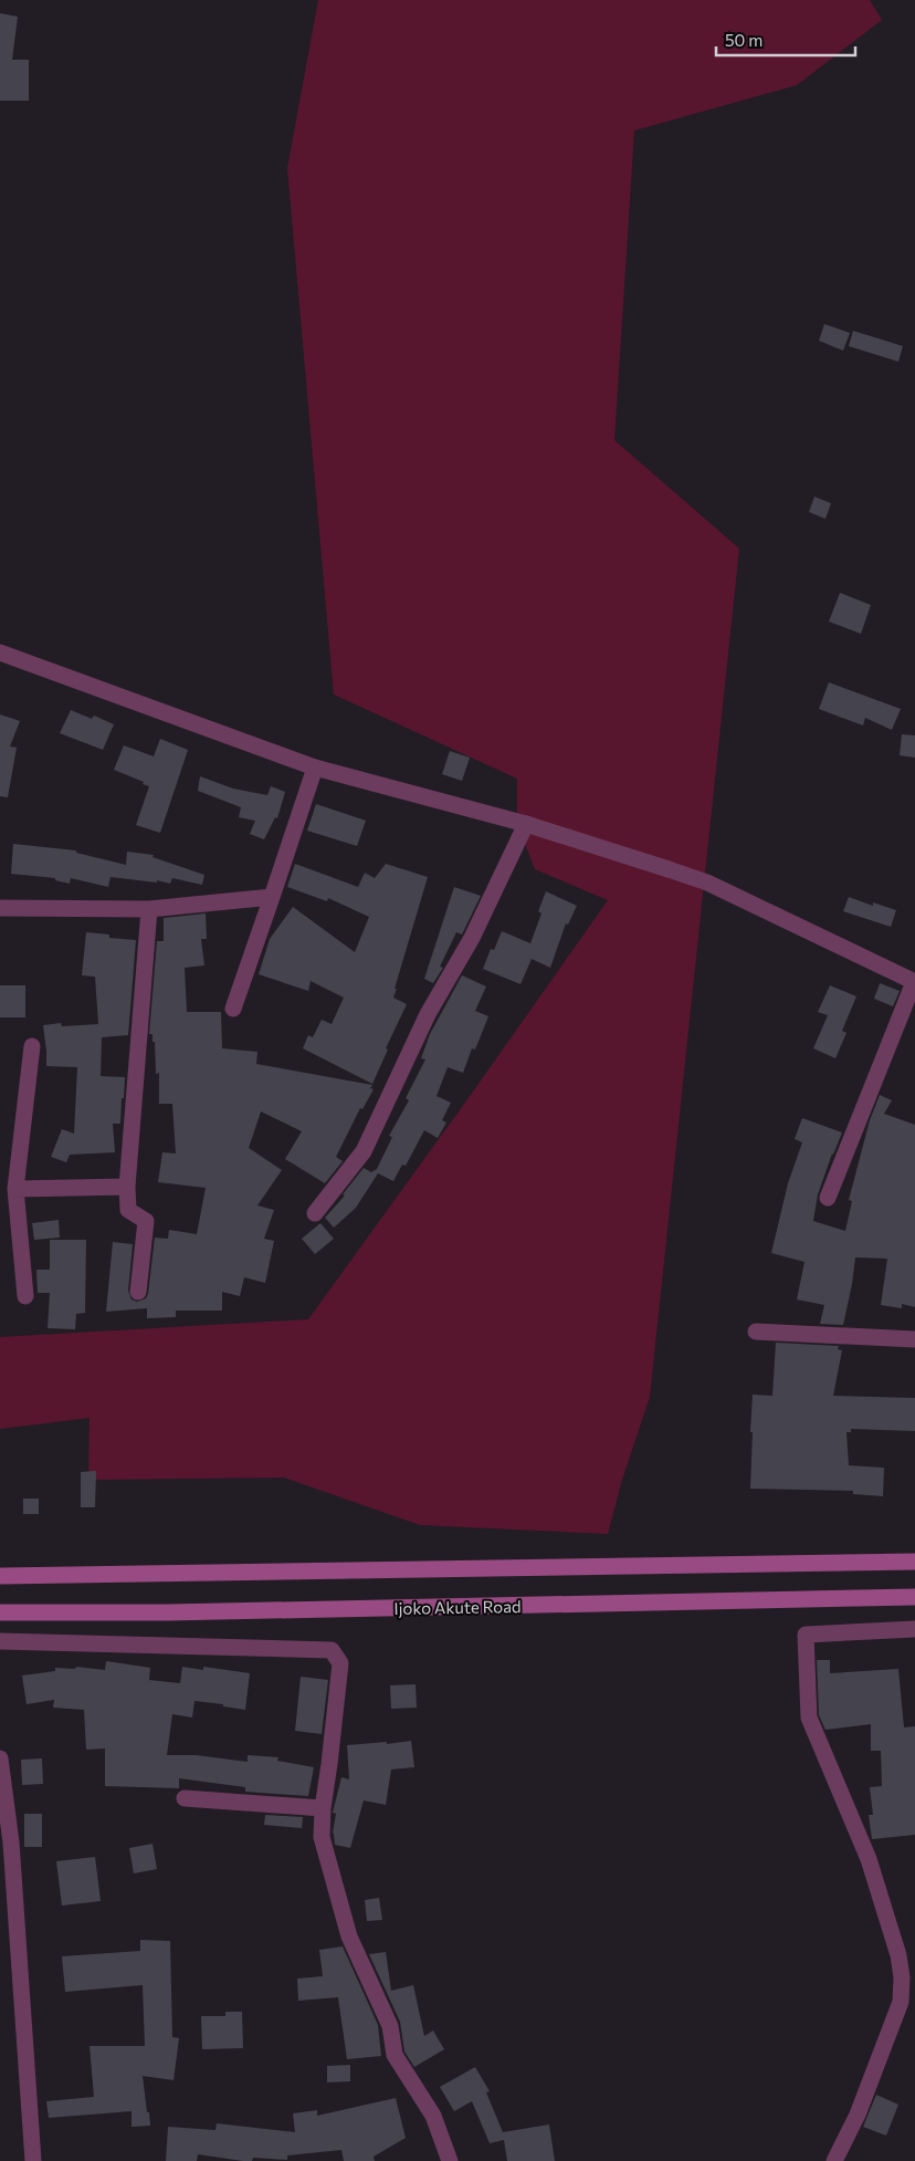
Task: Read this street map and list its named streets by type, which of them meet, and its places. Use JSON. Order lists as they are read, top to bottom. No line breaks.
{"streets":{"main road":["Ijoko Akute Road"]},"scale_bar":"50 m"}
